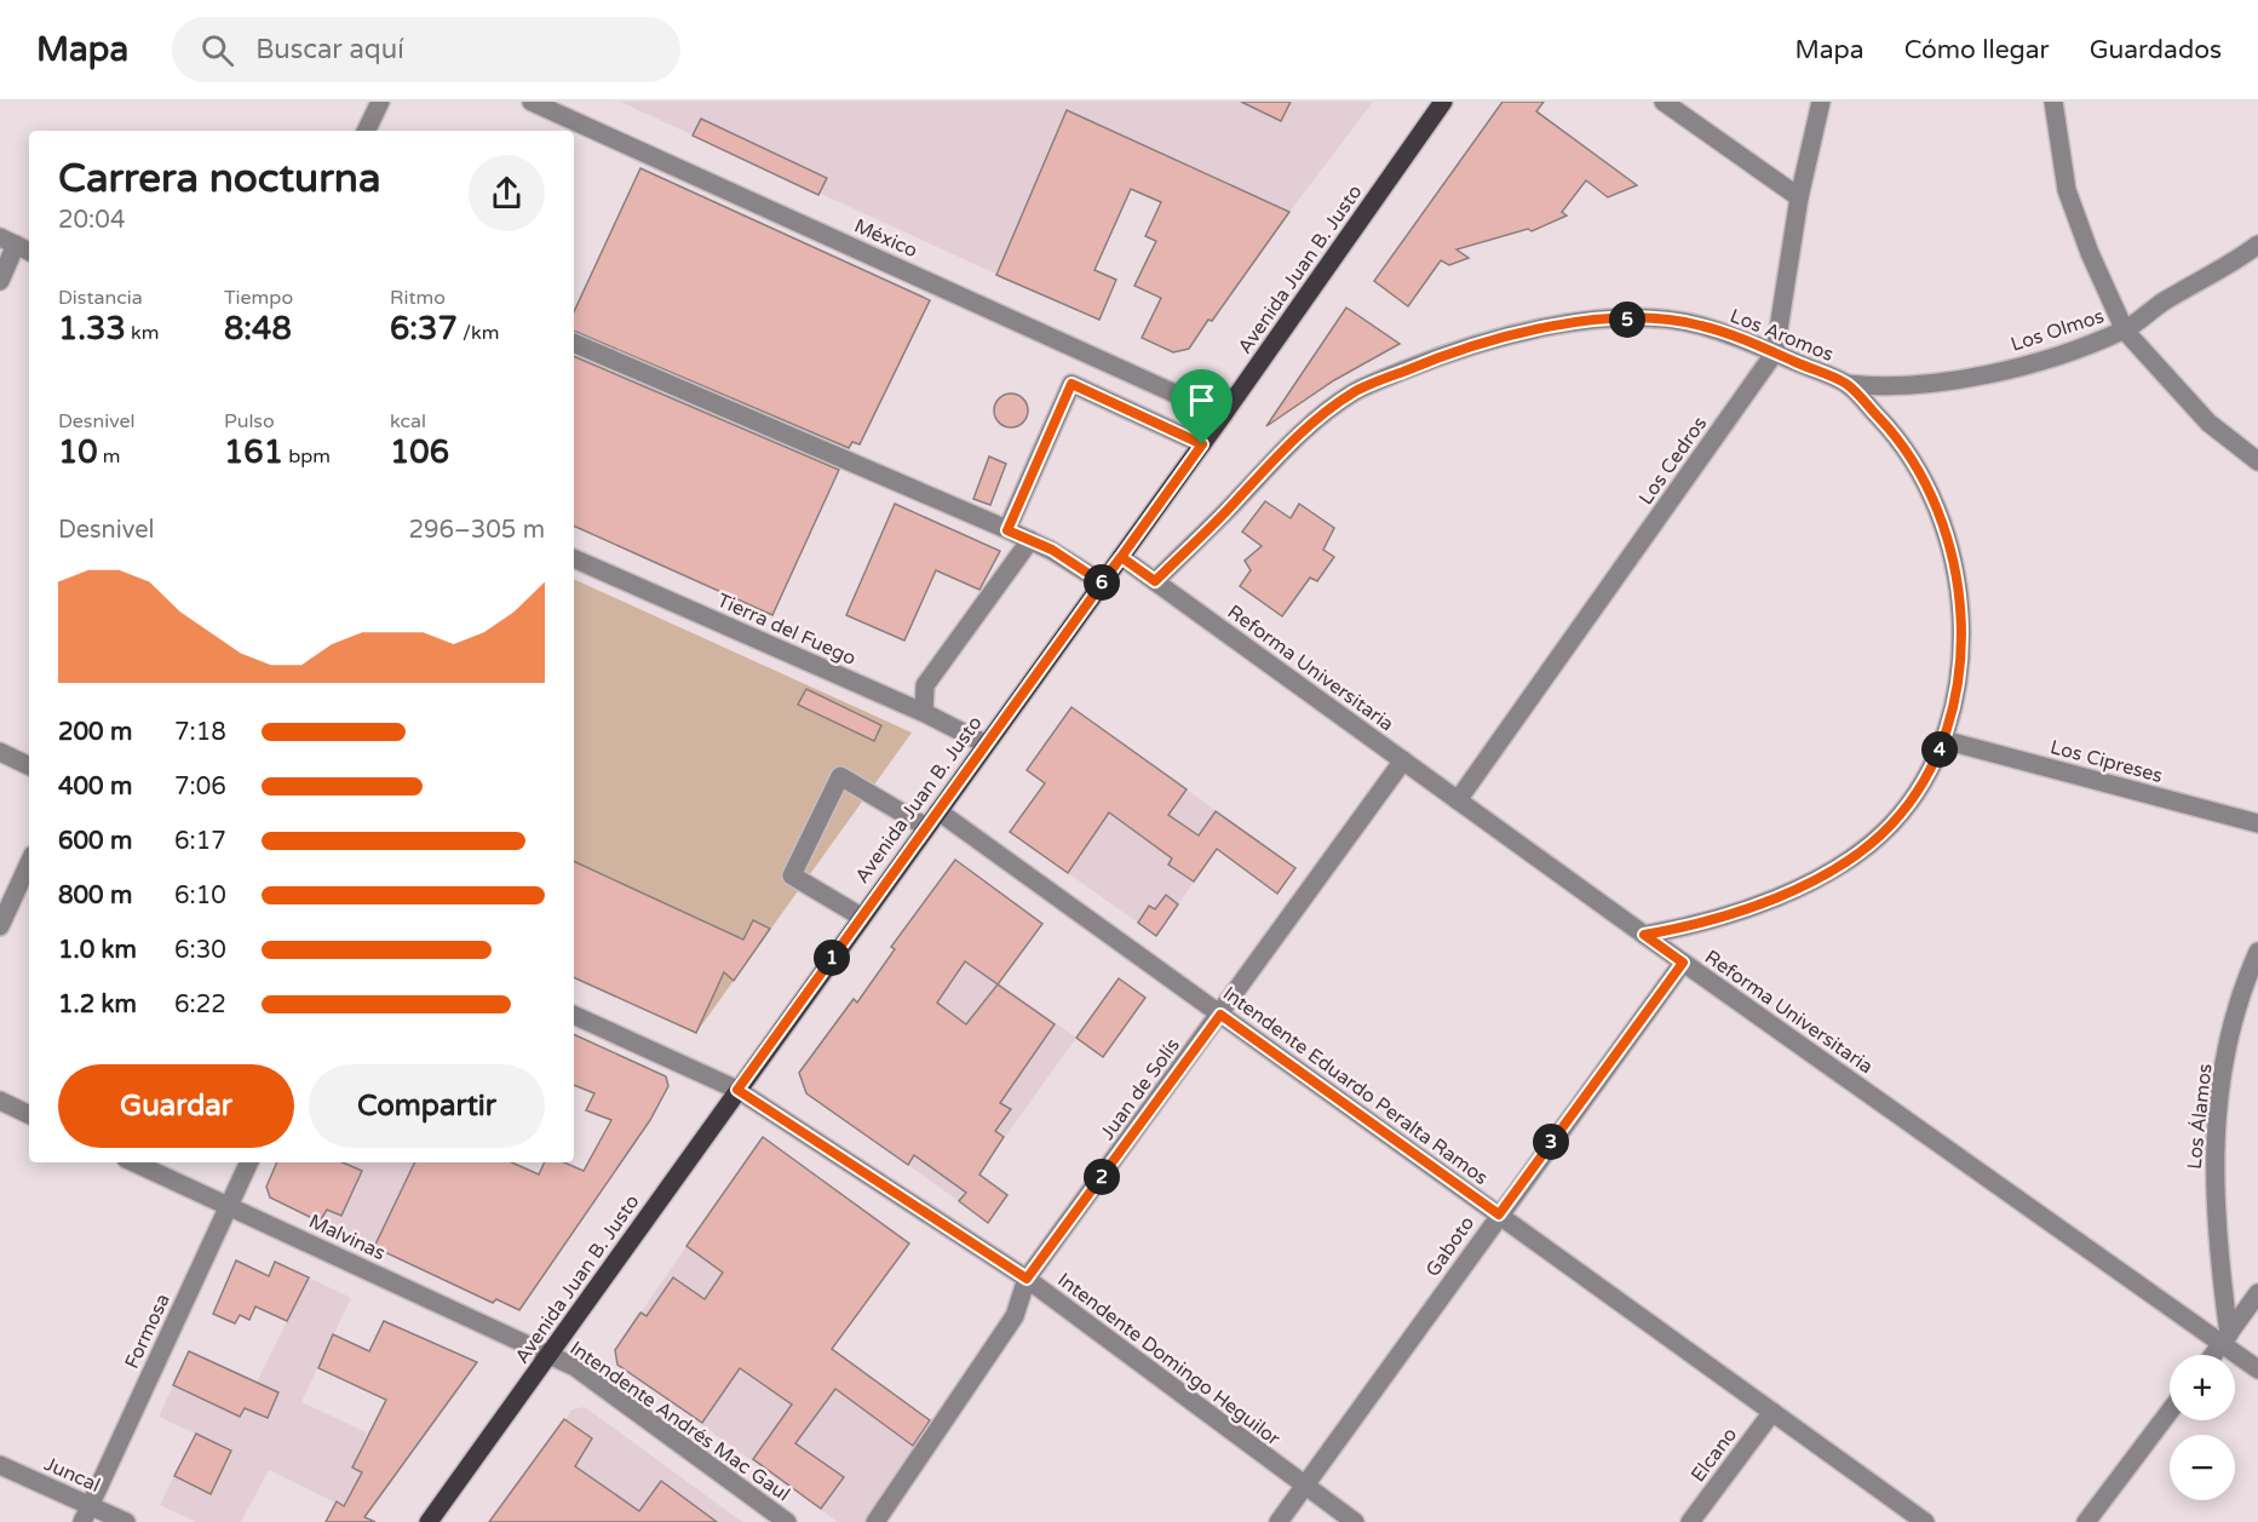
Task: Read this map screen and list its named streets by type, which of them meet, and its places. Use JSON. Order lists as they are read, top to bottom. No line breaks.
{"streets":{"main road":["Avenida Juan B. Justo"],"street":["México","Los Olmos","Los Aromos","Los Cedros","Tierra del Fuego","Reforma Universitaria","Los Cipreses","Intendente Eduardo Peralta Ramos","Juan de Solís","Los Álamos","Malvinas","Gaboto","Formosa","Intendente Domingo Heguilor","Intendente Andrés Mac Gaul","Elcano","Juncal"]},"crossings":[["México","Avenida Juan B. Justo"],["Avenida Juan B. Justo","Tierra del Fuego"],["Avenida Juan B. Justo","Reforma Universitaria"],["Avenida Juan B. Justo","Intendente Eduardo Peralta Ramos"],["Avenida Juan B. Justo","Malvinas"],["Avenida Juan B. Justo","Intendente Domingo Heguilor"],["Avenida Juan B. Justo","Intendente Andrés Mac Gaul"],["Los Olmos","Los Aromos"],["Los Aromos","Los Cedros"],["Los Aromos","Reforma Universitaria"],["Los Aromos","Los Cipreses"],["Los Cedros","Reforma Universitaria"],["Reforma Universitaria","Juan de Solís"],["Reforma Universitaria","Los Álamos"],["Reforma Universitaria","Gaboto"],["Intendente Eduardo Peralta Ramos","Juan de Solís"],["Intendente Eduardo Peralta Ramos","Gaboto"],["Intendente Eduardo Peralta Ramos","Elcano"],["Juan de Solís","Intendente Domingo Heguilor"],["Malvinas","Formosa"],["Malvinas","Intendente Andrés Mac Gaul"],["Gaboto","Intendente Domingo Heguilor"],["Formosa","Juncal"]],"page":{"header":"Mapa","search":"Buscar aquí","nav":["Mapa","Cómo llegar","Guardados"],"heading":["Carrera nocturna","20:04"],"stats":[["Distancia","1.33 km"],["Tiempo","8:48"],["Ritmo","6:37 /km"],["Desnivel","10 m"],["Pulso","161 bpm"],["kcal","106"]],"pins":["5","6","4","1","3","2"],"chart":["Desnivel","296–305 m"],"list":[{"name":"200 m","note":"7:18"},{"name":"400 m","note":"7:06"},{"name":"600 m","note":"6:17"},{"name":"800 m","note":"6:10"},{"name":"1.0 km","note":"6:30"},{"name":"1.2 km","note":"6:22"}],"buttons":["Guardar","Compartir"],"map_buttons":["+","−"]}}
